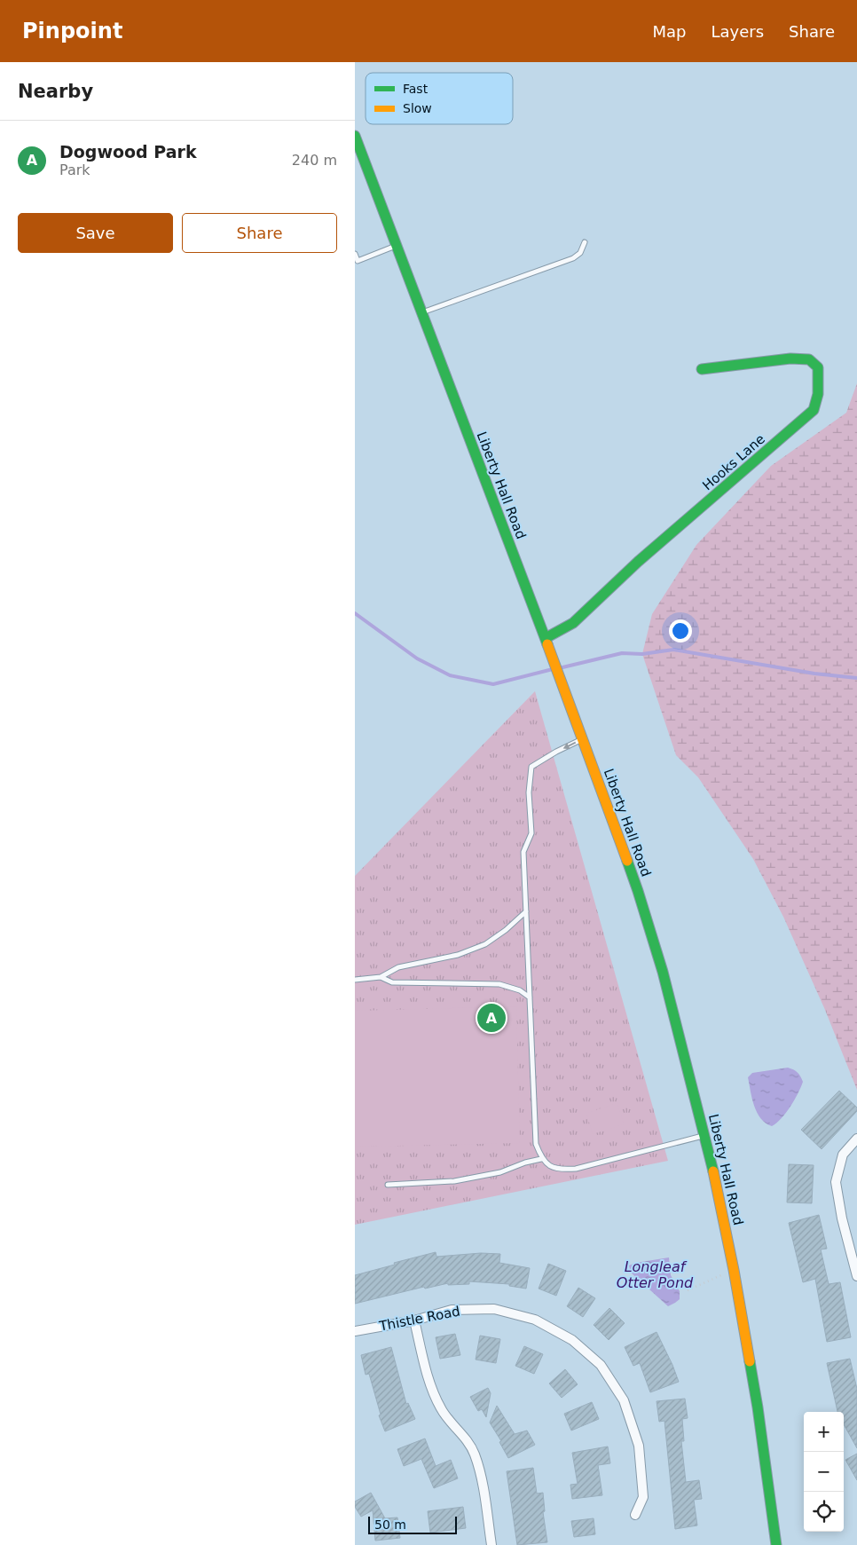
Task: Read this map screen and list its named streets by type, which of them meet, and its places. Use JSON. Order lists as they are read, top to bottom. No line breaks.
{"streets":{"main road":["Hooks Lane","Liberty Hall Road"],"street":["Thistle Road"]},"crossings":[["Hooks Lane","Liberty Hall Road"]],"water":["Longleaf Otter Pond"],"legend":["Fast","Slow"],"scale_bar":"50 m","page":{"header":"Pinpoint","nav":["Map","Layers","Share"],"heading":"Nearby","list":[{"mark":"A","name":"Dogwood Park","note":"Park","value":"240 m"}],"buttons":["Save","Share"],"pins":"A","map_buttons":["+","−"],"scale":"50 m"}}
